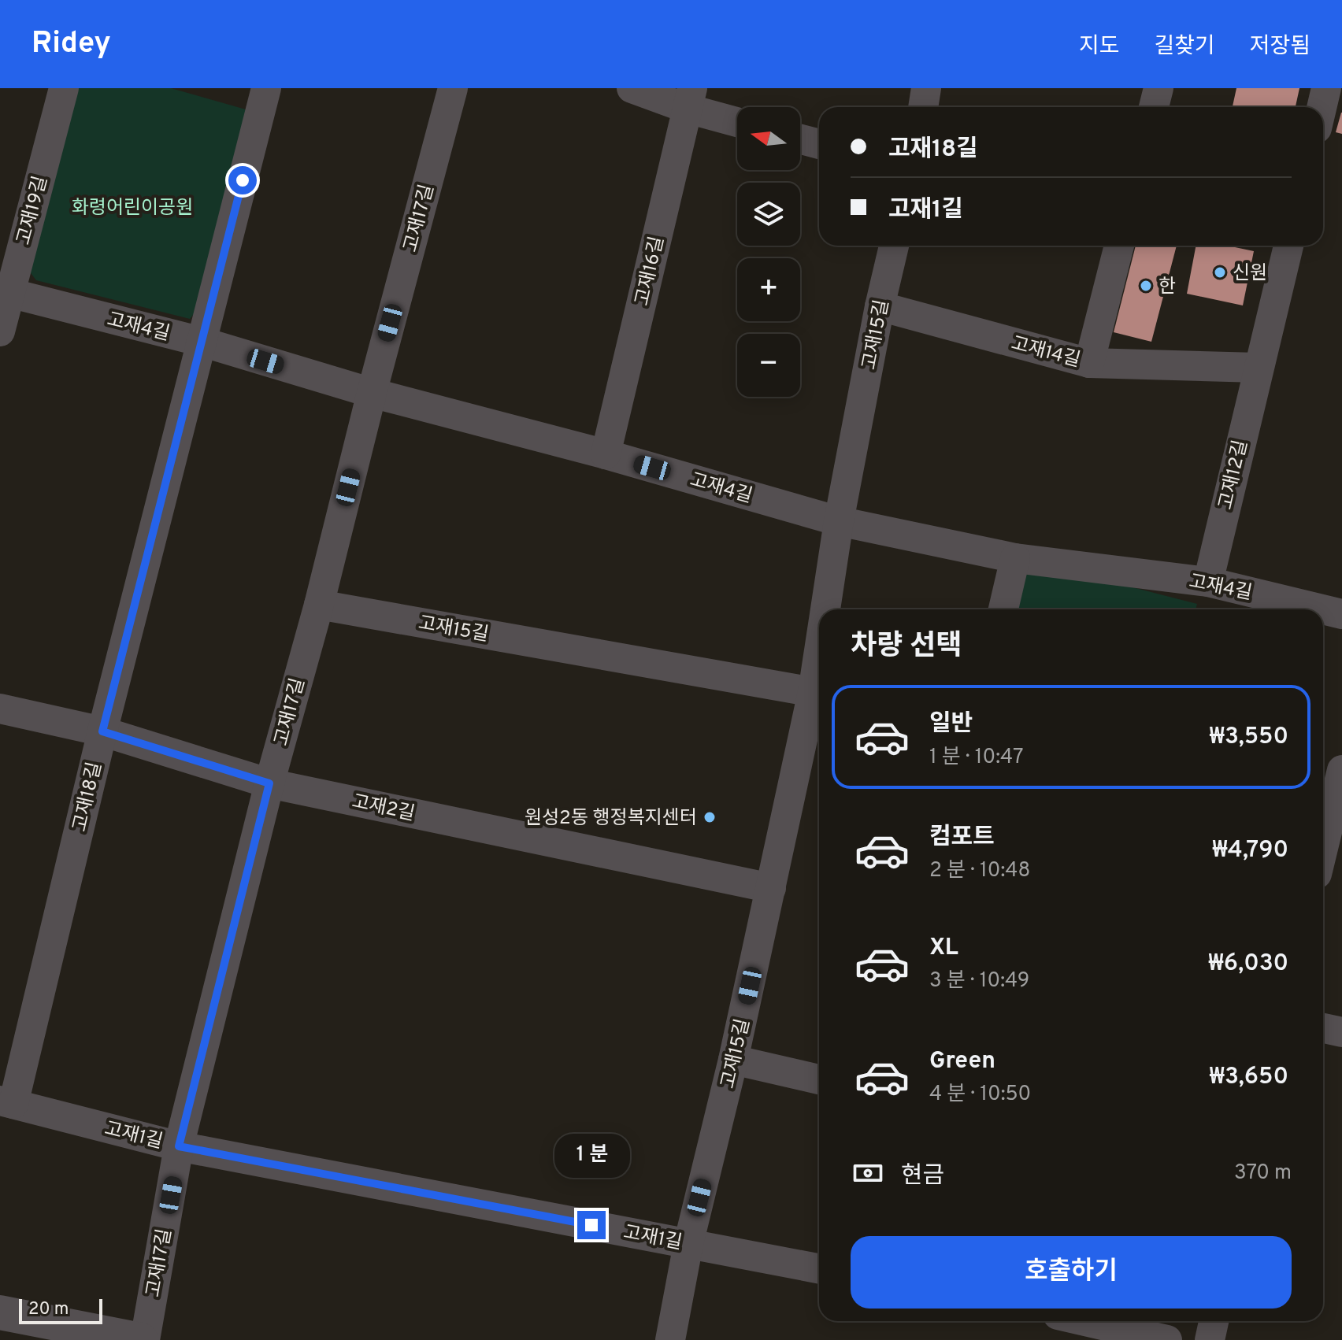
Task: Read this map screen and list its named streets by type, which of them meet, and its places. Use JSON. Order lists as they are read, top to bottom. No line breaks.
{"streets":{"street":["고재19길","고재17길","고재16길","고재4길","고재15길","고재14길","고재12길","고재18길","고재2길","고재1길"]},"crossings":[["고재19길","고재4길"],["고재17길","고재4길"],["고재17길","고재15길"],["고재17길","고재2길"],["고재17길","고재1길"],["고재16길","고재4길"],["고재4길","고재15길"],["고재4길","고재12길"],["고재4길","고재18길"],["고재15길","고재14길"],["고재15길","고재2길"],["고재15길","고재1길"],["고재18길","고재2길"],["고재18길","고재1길"]],"parks":["화령어린이공원"],"places":["신원","한","원성2동 행정복지센터"],"scale_bar":"20 m","north":"left","page":{"header":"Ridey","nav":["지도","길찾기","저장됨"],"map_buttons":["+","−"],"banner":["고재18길","고재1길"],"heading":"차량 선택","list":[{"name":"일반","note":"1 분 · 10:47","value":"₩3,550"},{"name":"컴포트","note":"2 분 · 10:48","value":"₩4,790"},{"name":"XL","note":"3 분 · 10:49","value":"₩6,030"},{"name":"Green","note":"4 분 · 10:50","value":"₩3,650"}],"bubble":"1 분","pay":["현금","370 m"],"buttons":"호출하기","scale":"20 m"}}
